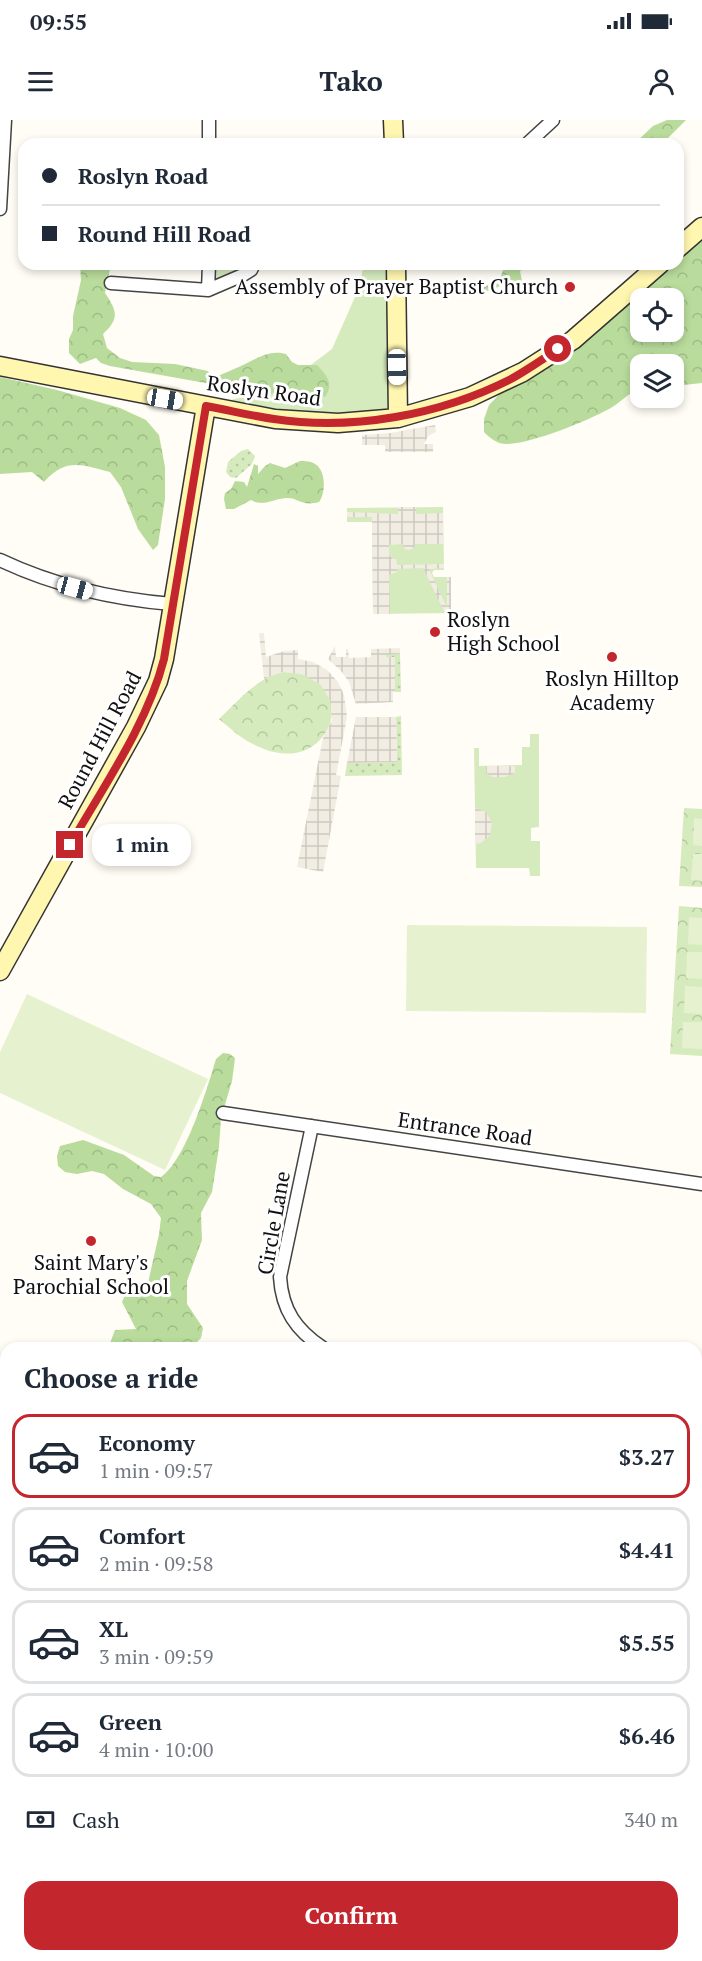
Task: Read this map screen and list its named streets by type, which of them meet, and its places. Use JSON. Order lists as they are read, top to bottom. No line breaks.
{"streets":{"street":["Roslyn Road","Round Hill Road","Entrance Road","Circle Lane"]},"crossings":[["Roslyn Road","Round Hill Road"],["Entrance Road","Circle Lane"]],"places":["Assembly of Prayer Baptist Church","Roslyn High School","Roslyn Hilltop Academy","Saint Mary's Parochial School"],"page":{"status":"09:55","header":"Tako","banner":["Roslyn Road","Round Hill Road"],"bubble":"1 min","heading":"Choose a ride","list":[{"name":"Economy","note":"1 min · 09:57","value":"$3.27"},{"name":"Comfort","note":"2 min · 09:58","value":"$4.41"},{"name":"XL","note":"3 min · 09:59","value":"$5.55"},{"name":"Green","note":"4 min · 10:00","value":"$6.46"}],"pay":["Cash","340 m"],"buttons":"Confirm"}}
